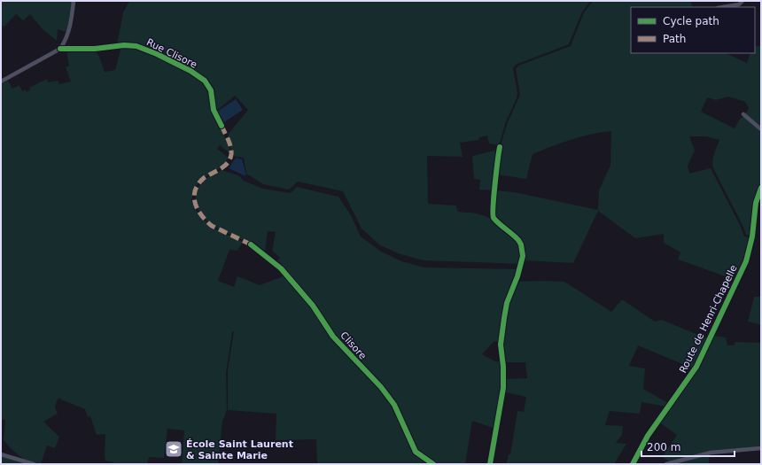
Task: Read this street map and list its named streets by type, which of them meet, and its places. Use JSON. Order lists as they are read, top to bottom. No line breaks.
{"streets":{"street":["Rue Clisore","Route de Henri-Chapelle","Clisore"]},"places":{"school or university":["École Saint Laurent & Sainte Marie"]},"legend":["Cycle path","Path"],"scale_bar":"200 m"}
